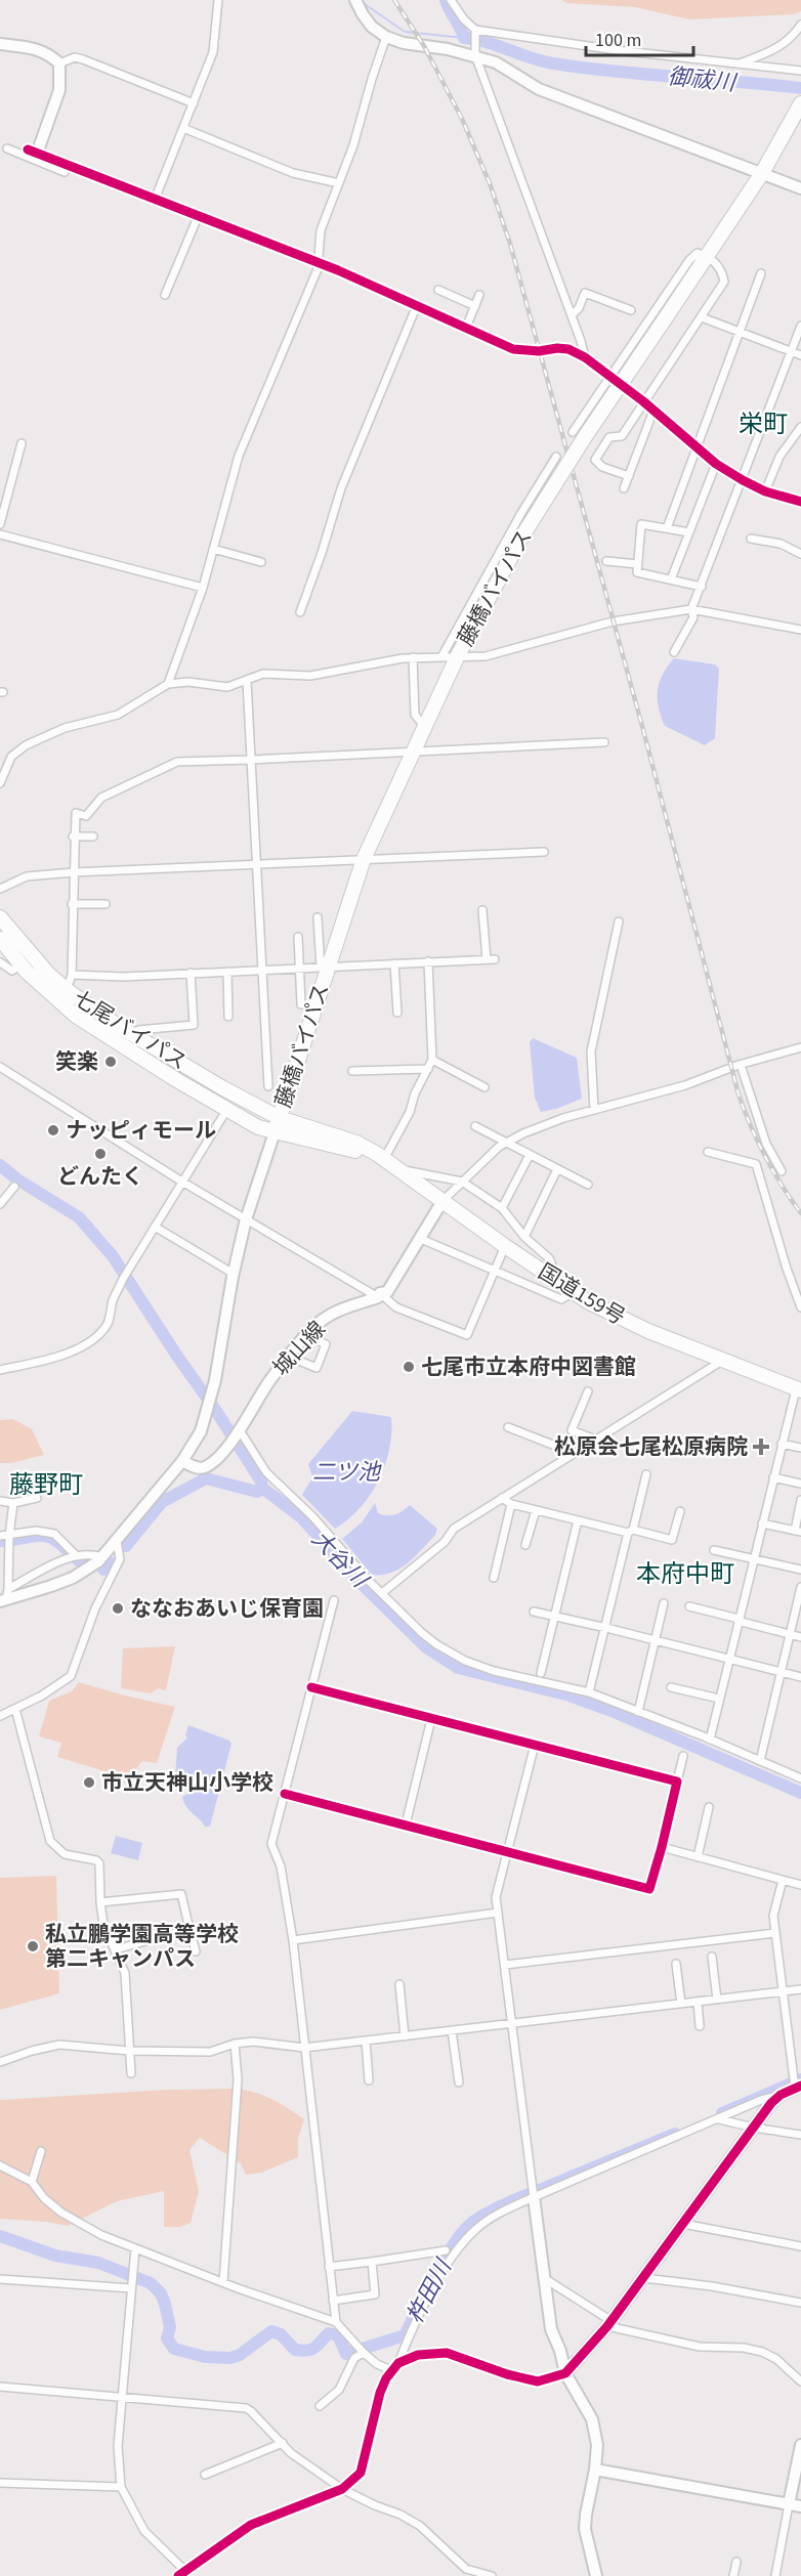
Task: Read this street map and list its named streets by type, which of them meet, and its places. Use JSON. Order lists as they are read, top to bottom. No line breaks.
{"streets":{"highway":["藤橋バイパス","七尾バイパス","国道159号"],"street":["城山線"]},"crossings":[["藤橋バイパス","七尾バイパス"],["藤橋バイパス","国道159号"],["七尾バイパス","国道159号"],["国道159号","城山線"]],"districts":["栄町","藤野町","本府中町"],"water":["御祓川","二ツ池","大谷川","杵田川"],"places":{"other":["笑楽","ナッピィモール","どんたく","七尾市立本府中図書館","ななおあいじ保育園","市立天神山小学校","私立鵬学園高等学校 第二キャンパス"],"health":["松原会七尾松原病院"]},"scale_bar":"100 m"}
